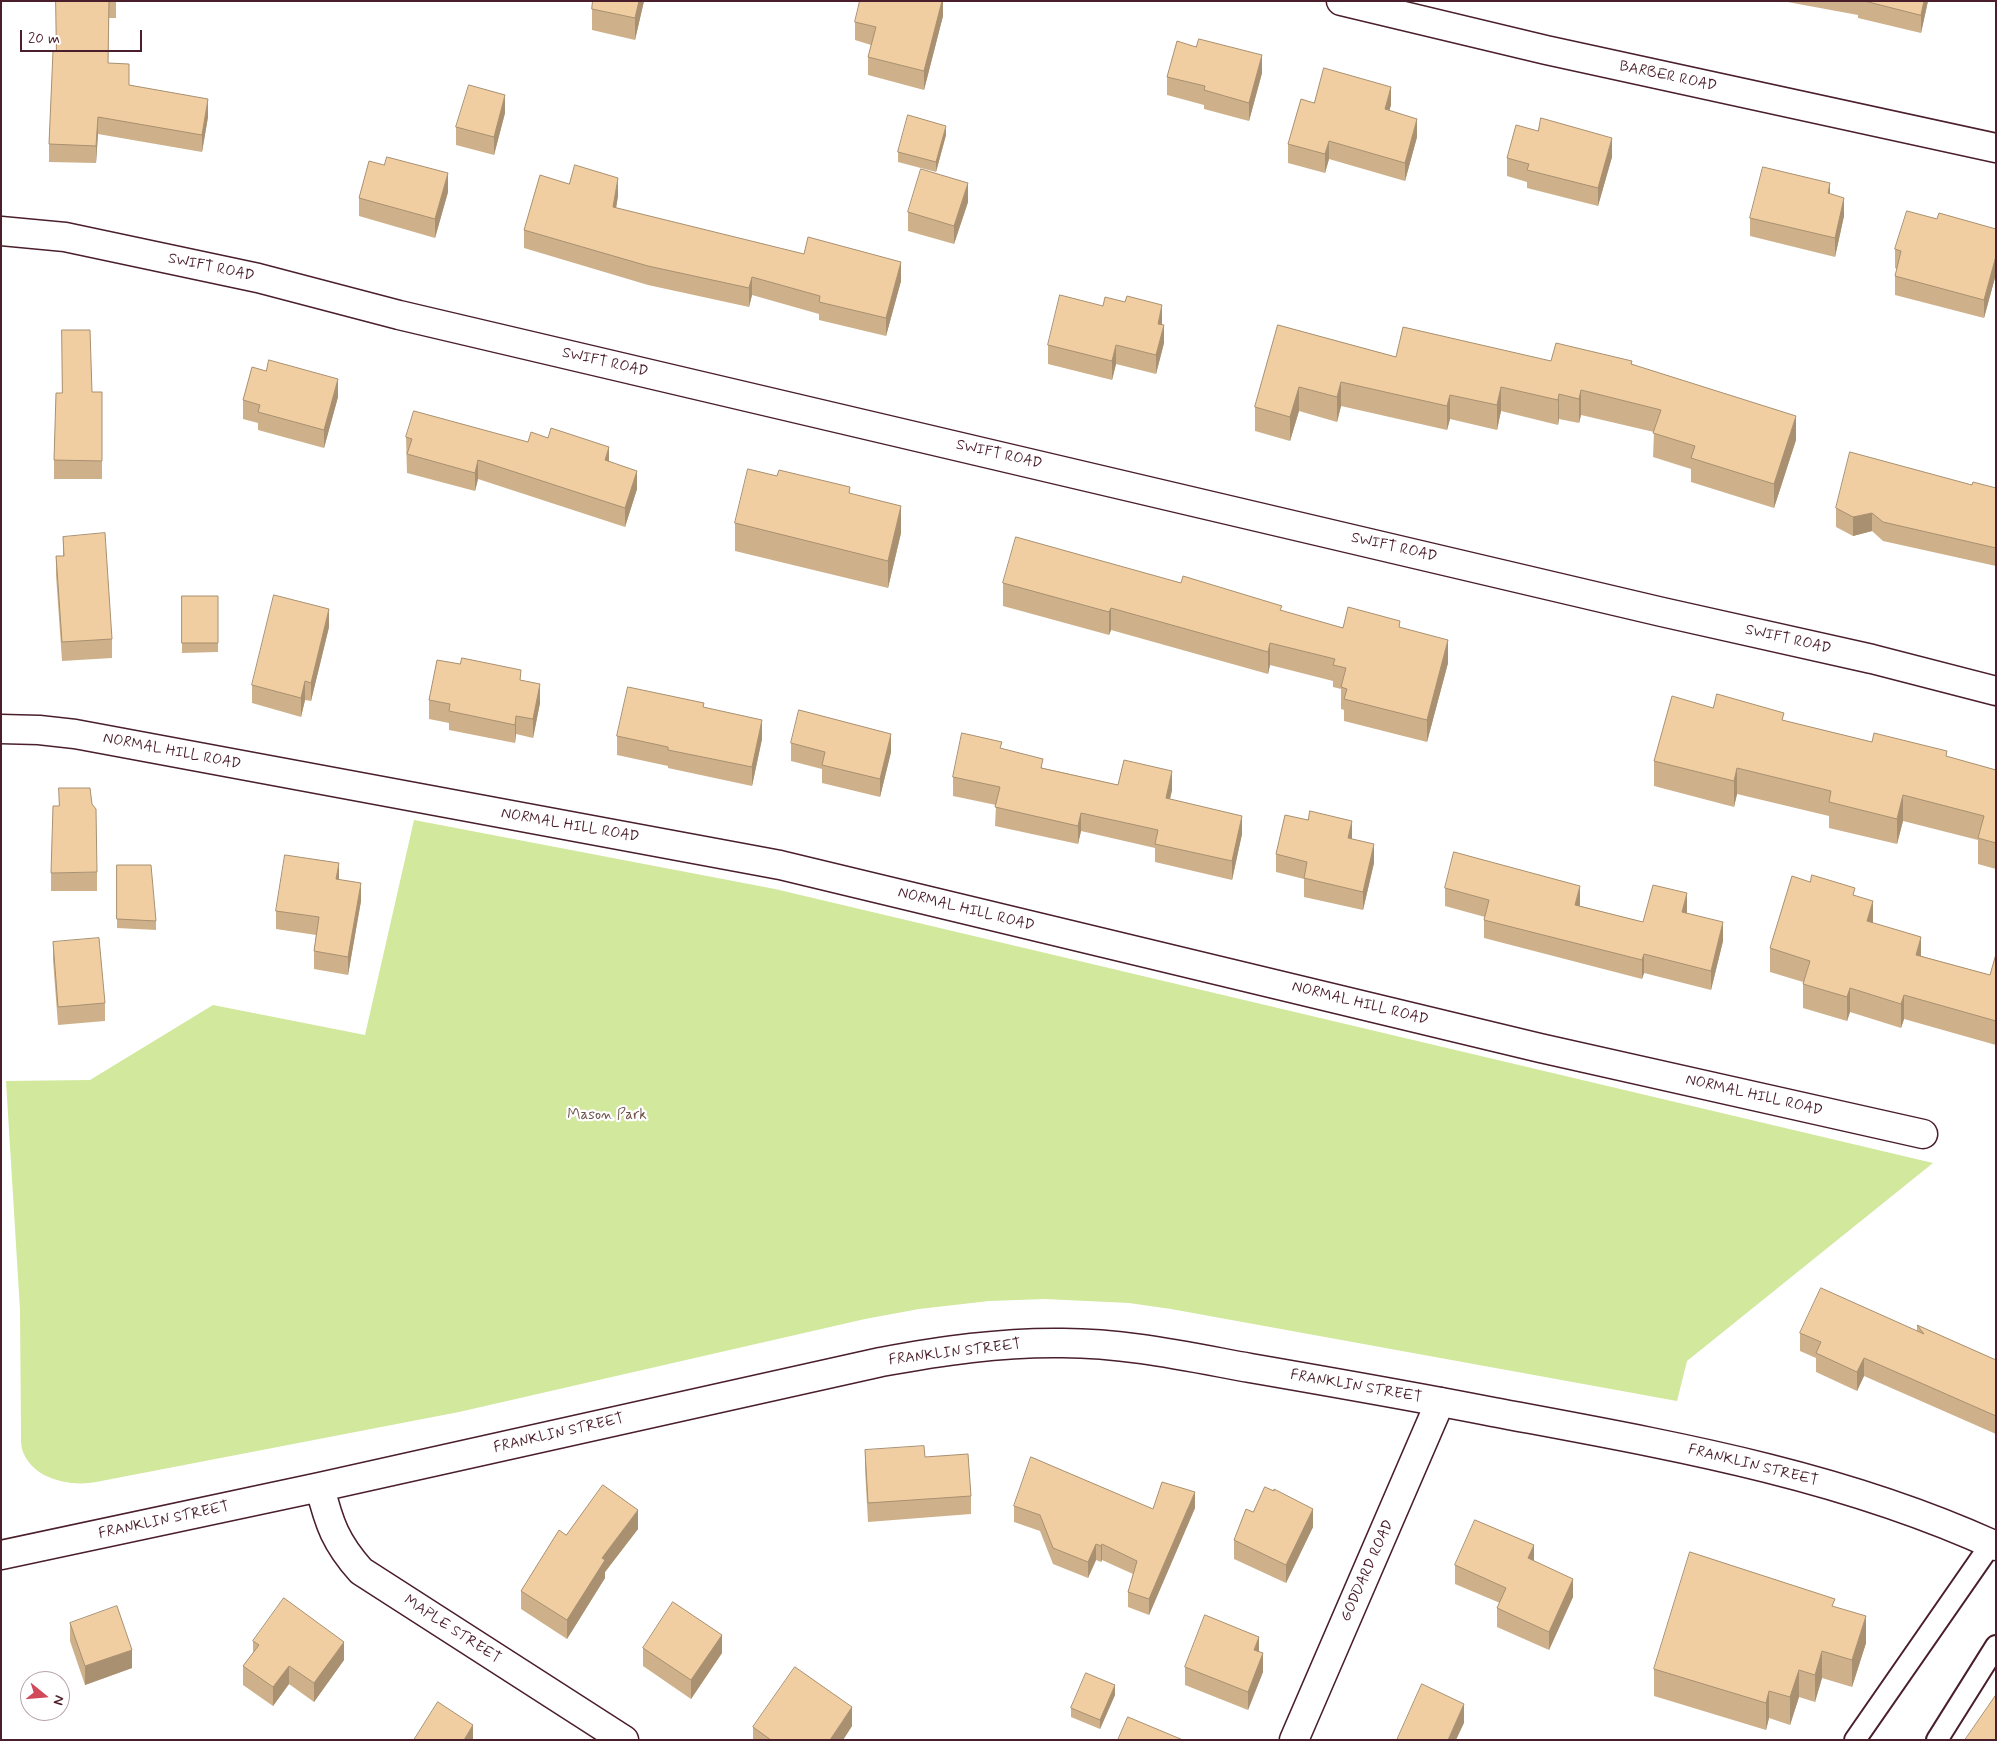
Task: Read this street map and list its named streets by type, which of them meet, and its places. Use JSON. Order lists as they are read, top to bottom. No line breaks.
{"streets":{"street":["BARBER ROAD","SWIFT ROAD","NORMAL HILL ROAD","FRANKLIN STREET","GODDARD ROAD","MAPLE STREET"]},"crossings":[["FRANKLIN STREET","GODDARD ROAD"],["FRANKLIN STREET","MAPLE STREET"]],"parks":["Mason Park"],"scale_bar":"20 m","north":"right"}
